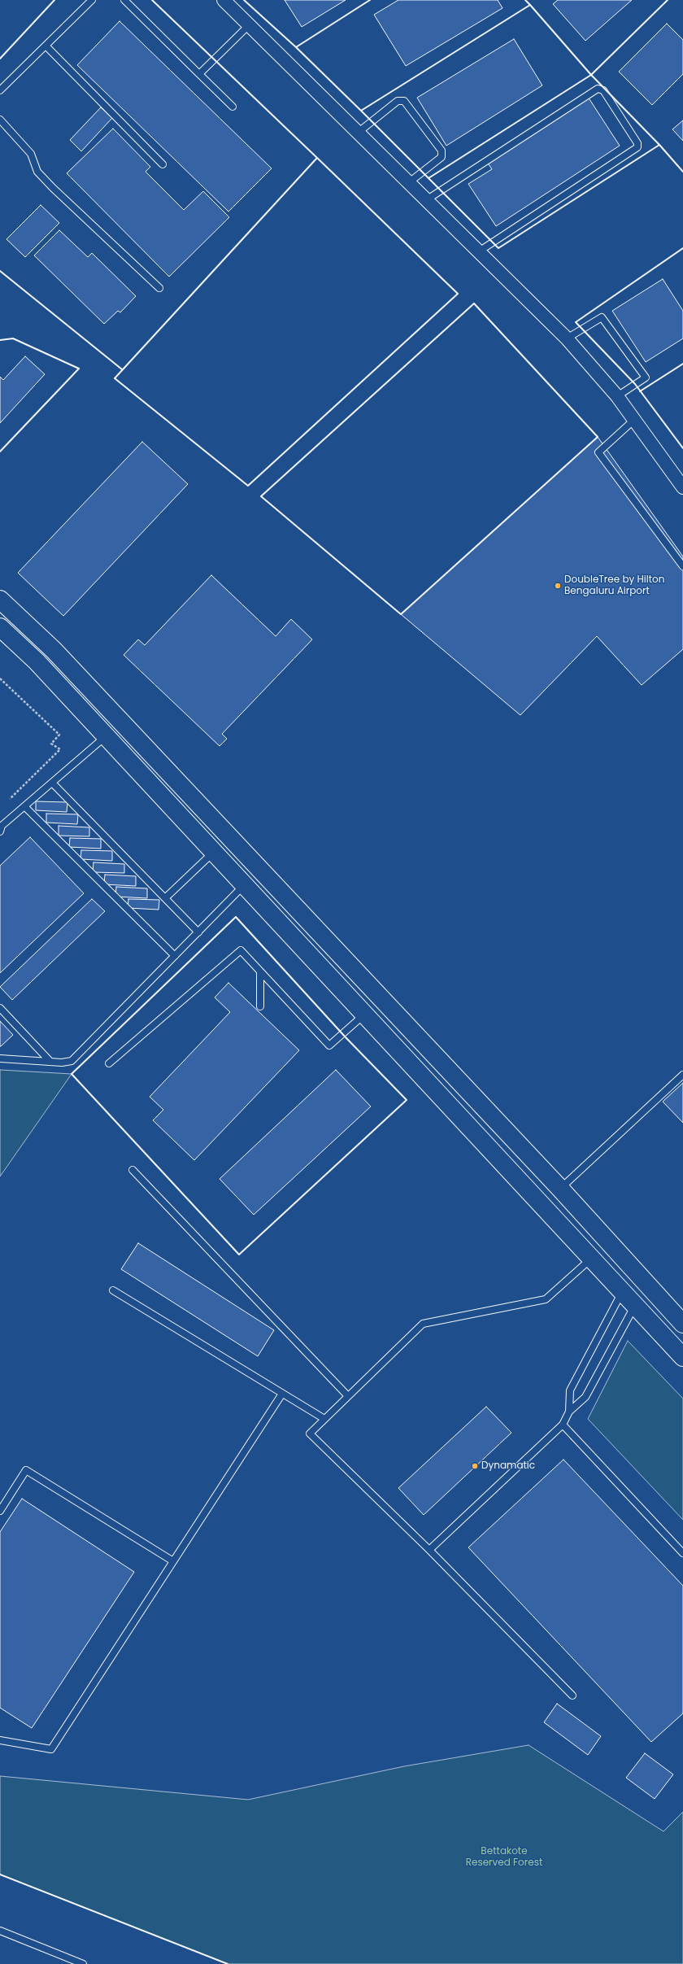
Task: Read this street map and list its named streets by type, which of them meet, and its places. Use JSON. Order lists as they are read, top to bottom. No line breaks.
{"parks":["Bettakote Reserved Forest"],"places":["DoubleTree by Hilton Bengaluru Airport","Dynamatic"]}
